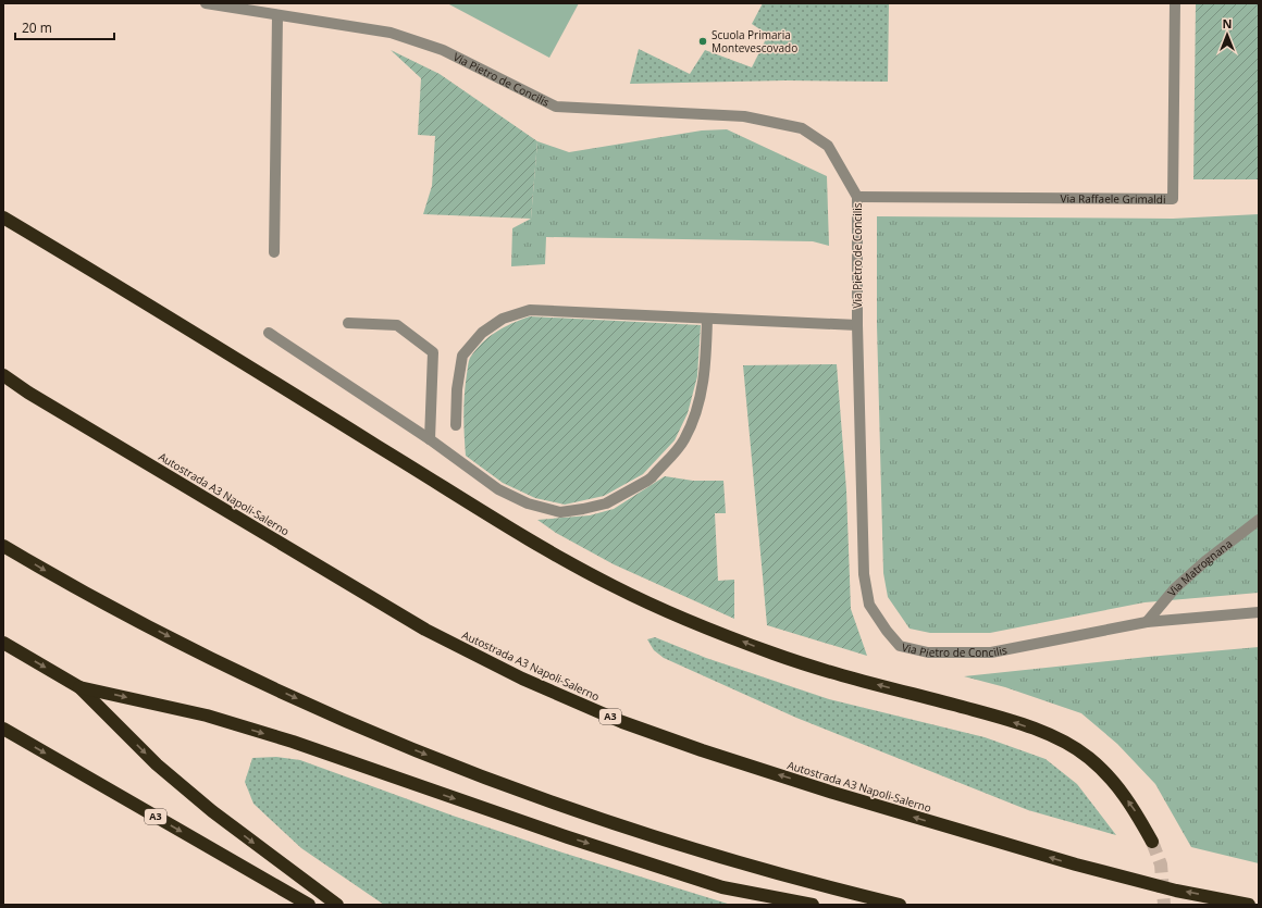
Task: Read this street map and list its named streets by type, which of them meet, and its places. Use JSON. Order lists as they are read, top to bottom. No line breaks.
{"streets":{"highway":["Autostrada A3 Napoli-Salerno","A3"],"street":["Via Pietro de Concilis","Via Raffaele Grimaldi","Via Matrognana"]},"crossings":[["Via Pietro de Concilis","Via Raffaele Grimaldi"],["Via Pietro de Concilis","Via Matrognana"]],"places":["Scuola Primaria Montevescovado"],"scale_bar":"20 m","north":"top"}
